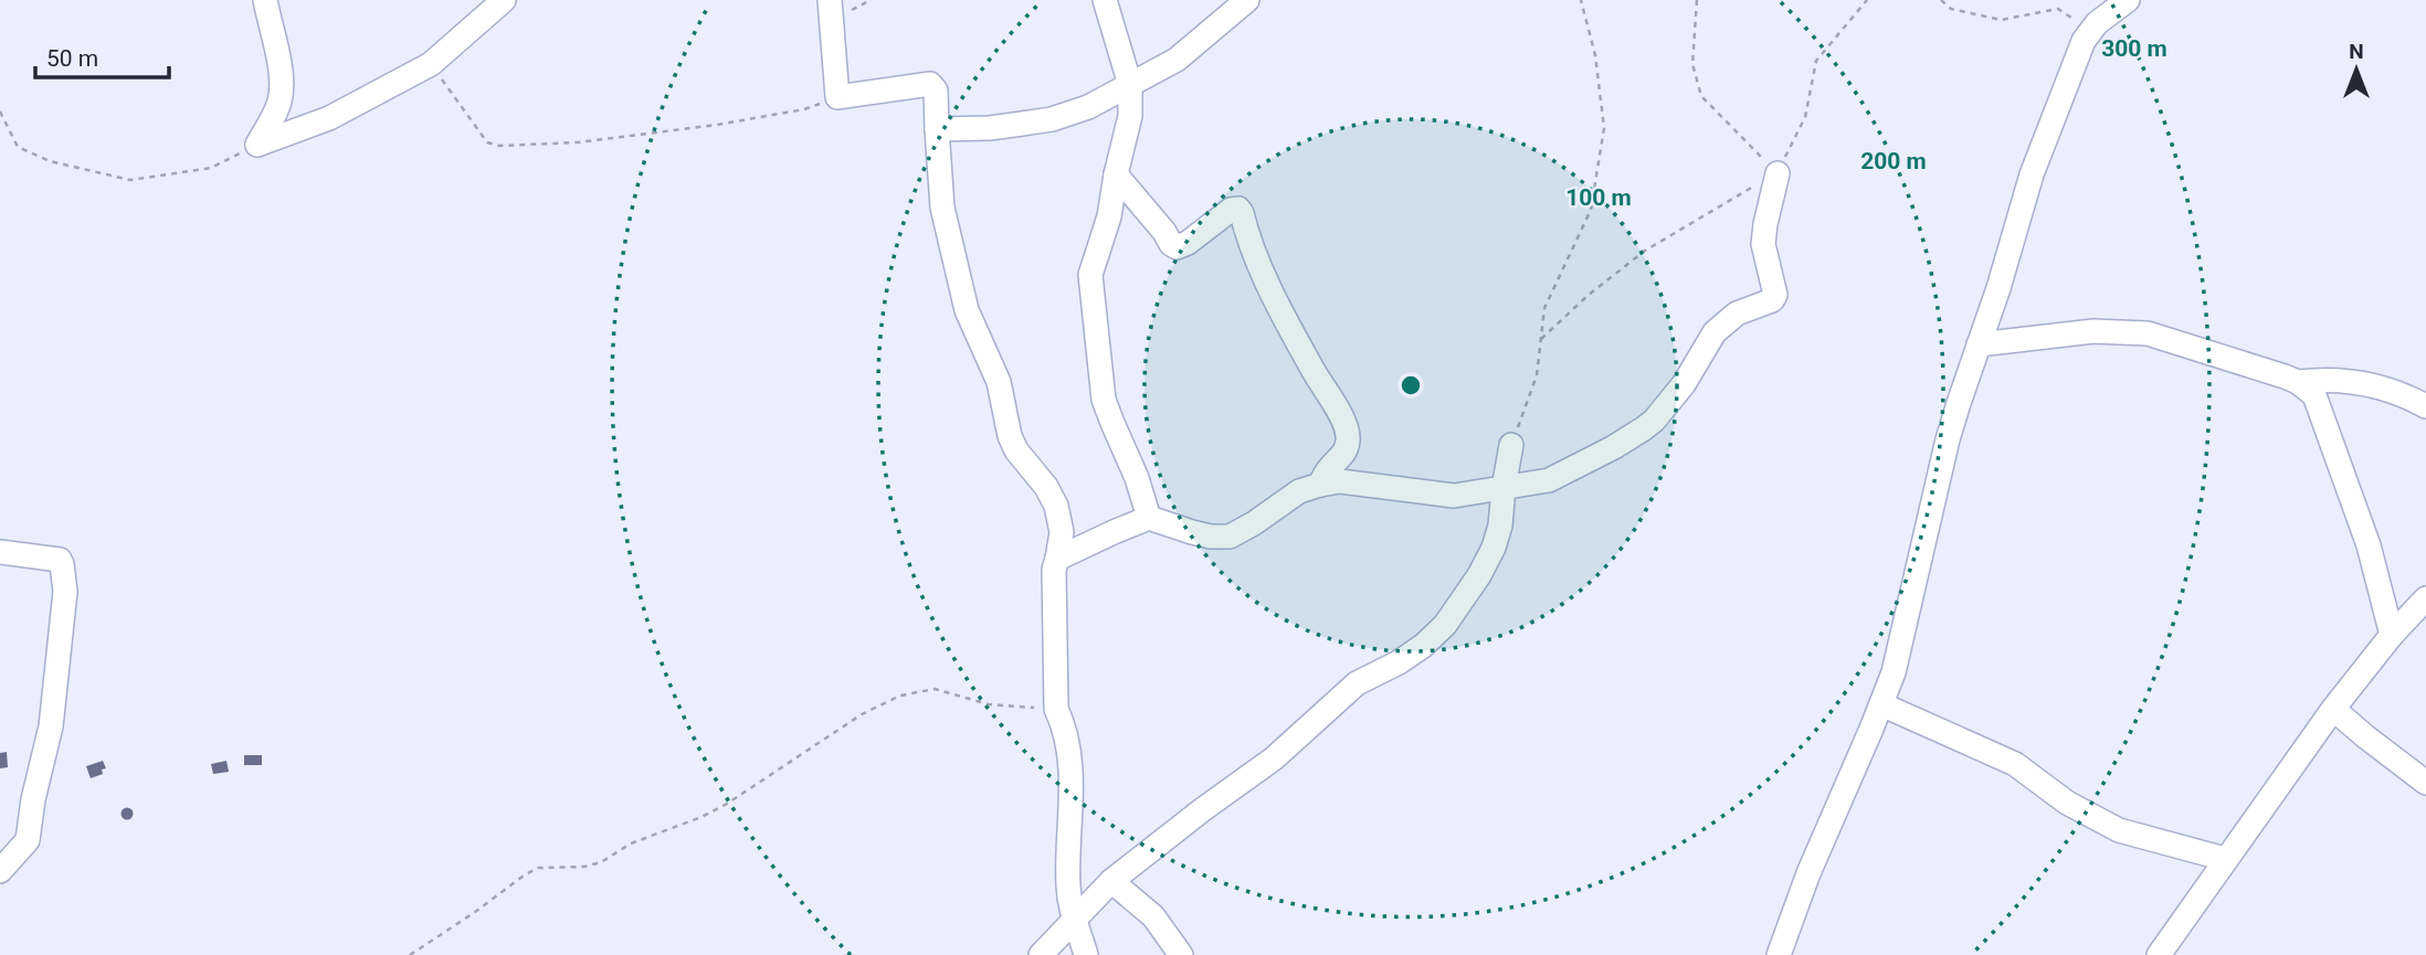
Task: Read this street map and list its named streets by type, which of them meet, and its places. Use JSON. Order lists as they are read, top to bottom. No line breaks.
{"scale_bar":"50 m","north":"top","rings":["300 m","200 m","100 m"]}
